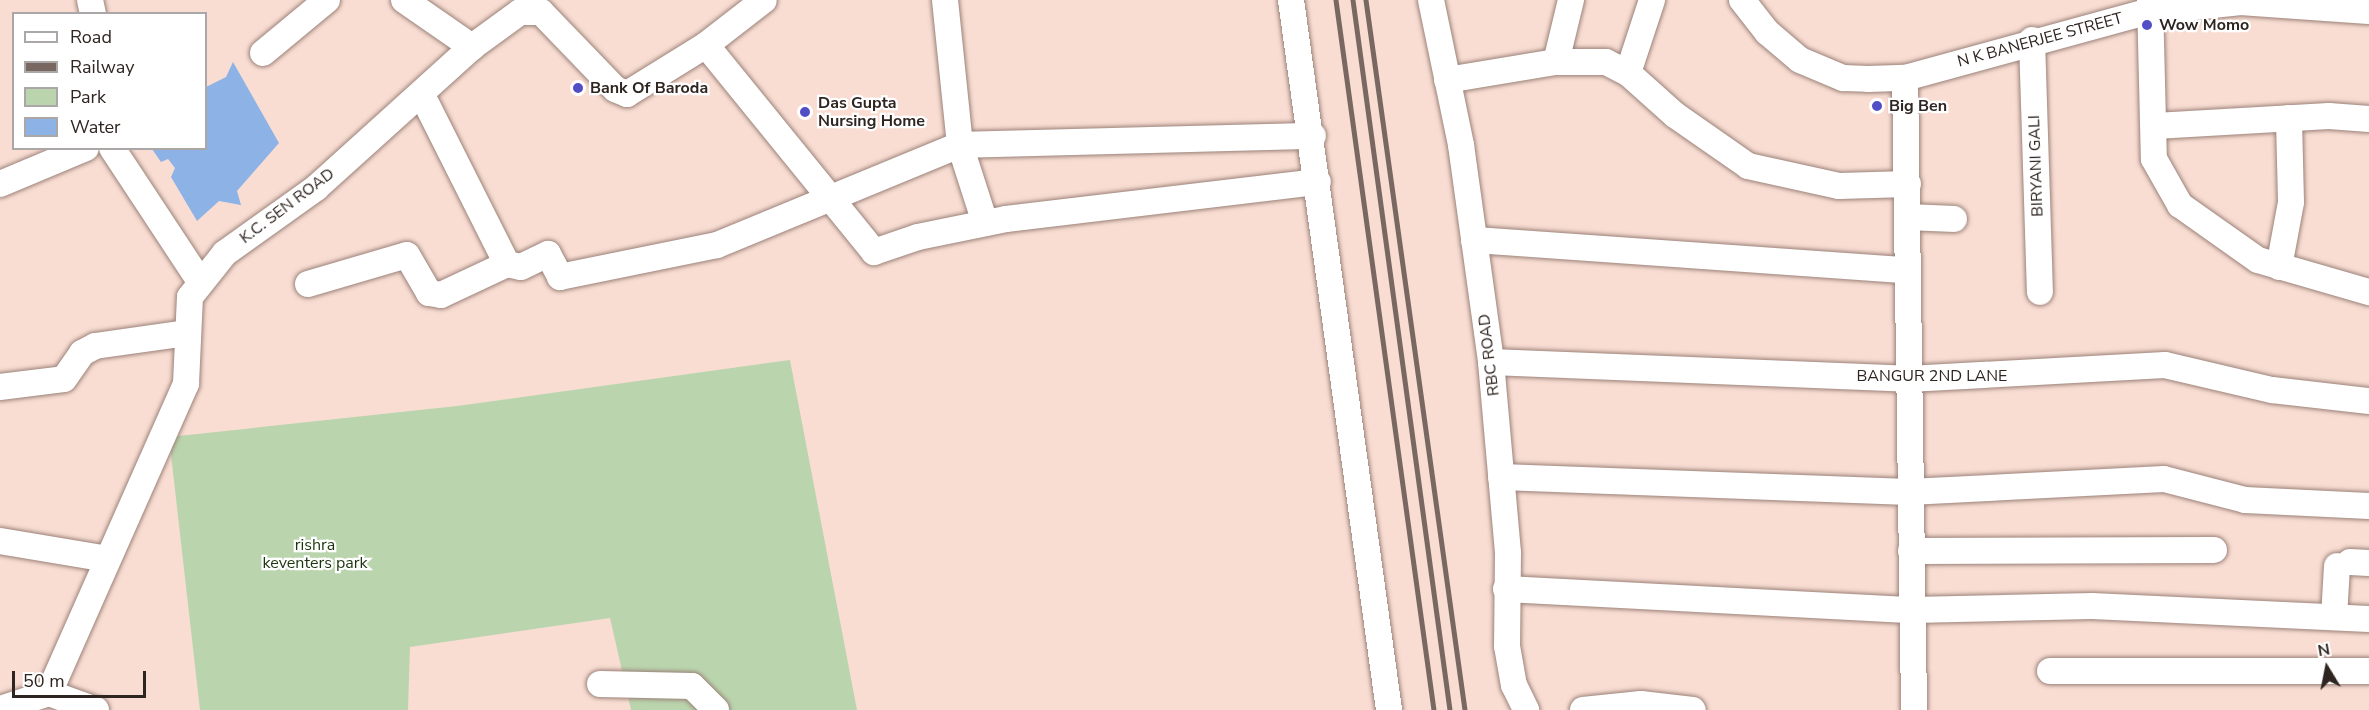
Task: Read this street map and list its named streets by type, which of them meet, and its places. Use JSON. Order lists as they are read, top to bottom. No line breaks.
{"streets":{"street":["N K BANERJEE STREET","BIRYANI GALI","K.C. SEN ROAD","RBC ROAD","BANGUR 2ND LANE"]},"crossings":[["N K BANERJEE STREET","BIRYANI GALI"],["RBC ROAD","BANGUR 2ND LANE"]],"parks":["rishra keventers park"],"places":["Wow Momo","Bank Of Baroda","Big Ben","Das Gupta Nursing Home"],"legend":["Road","Railway","Park","Water"],"scale_bar":"50 m","north":"top"}
